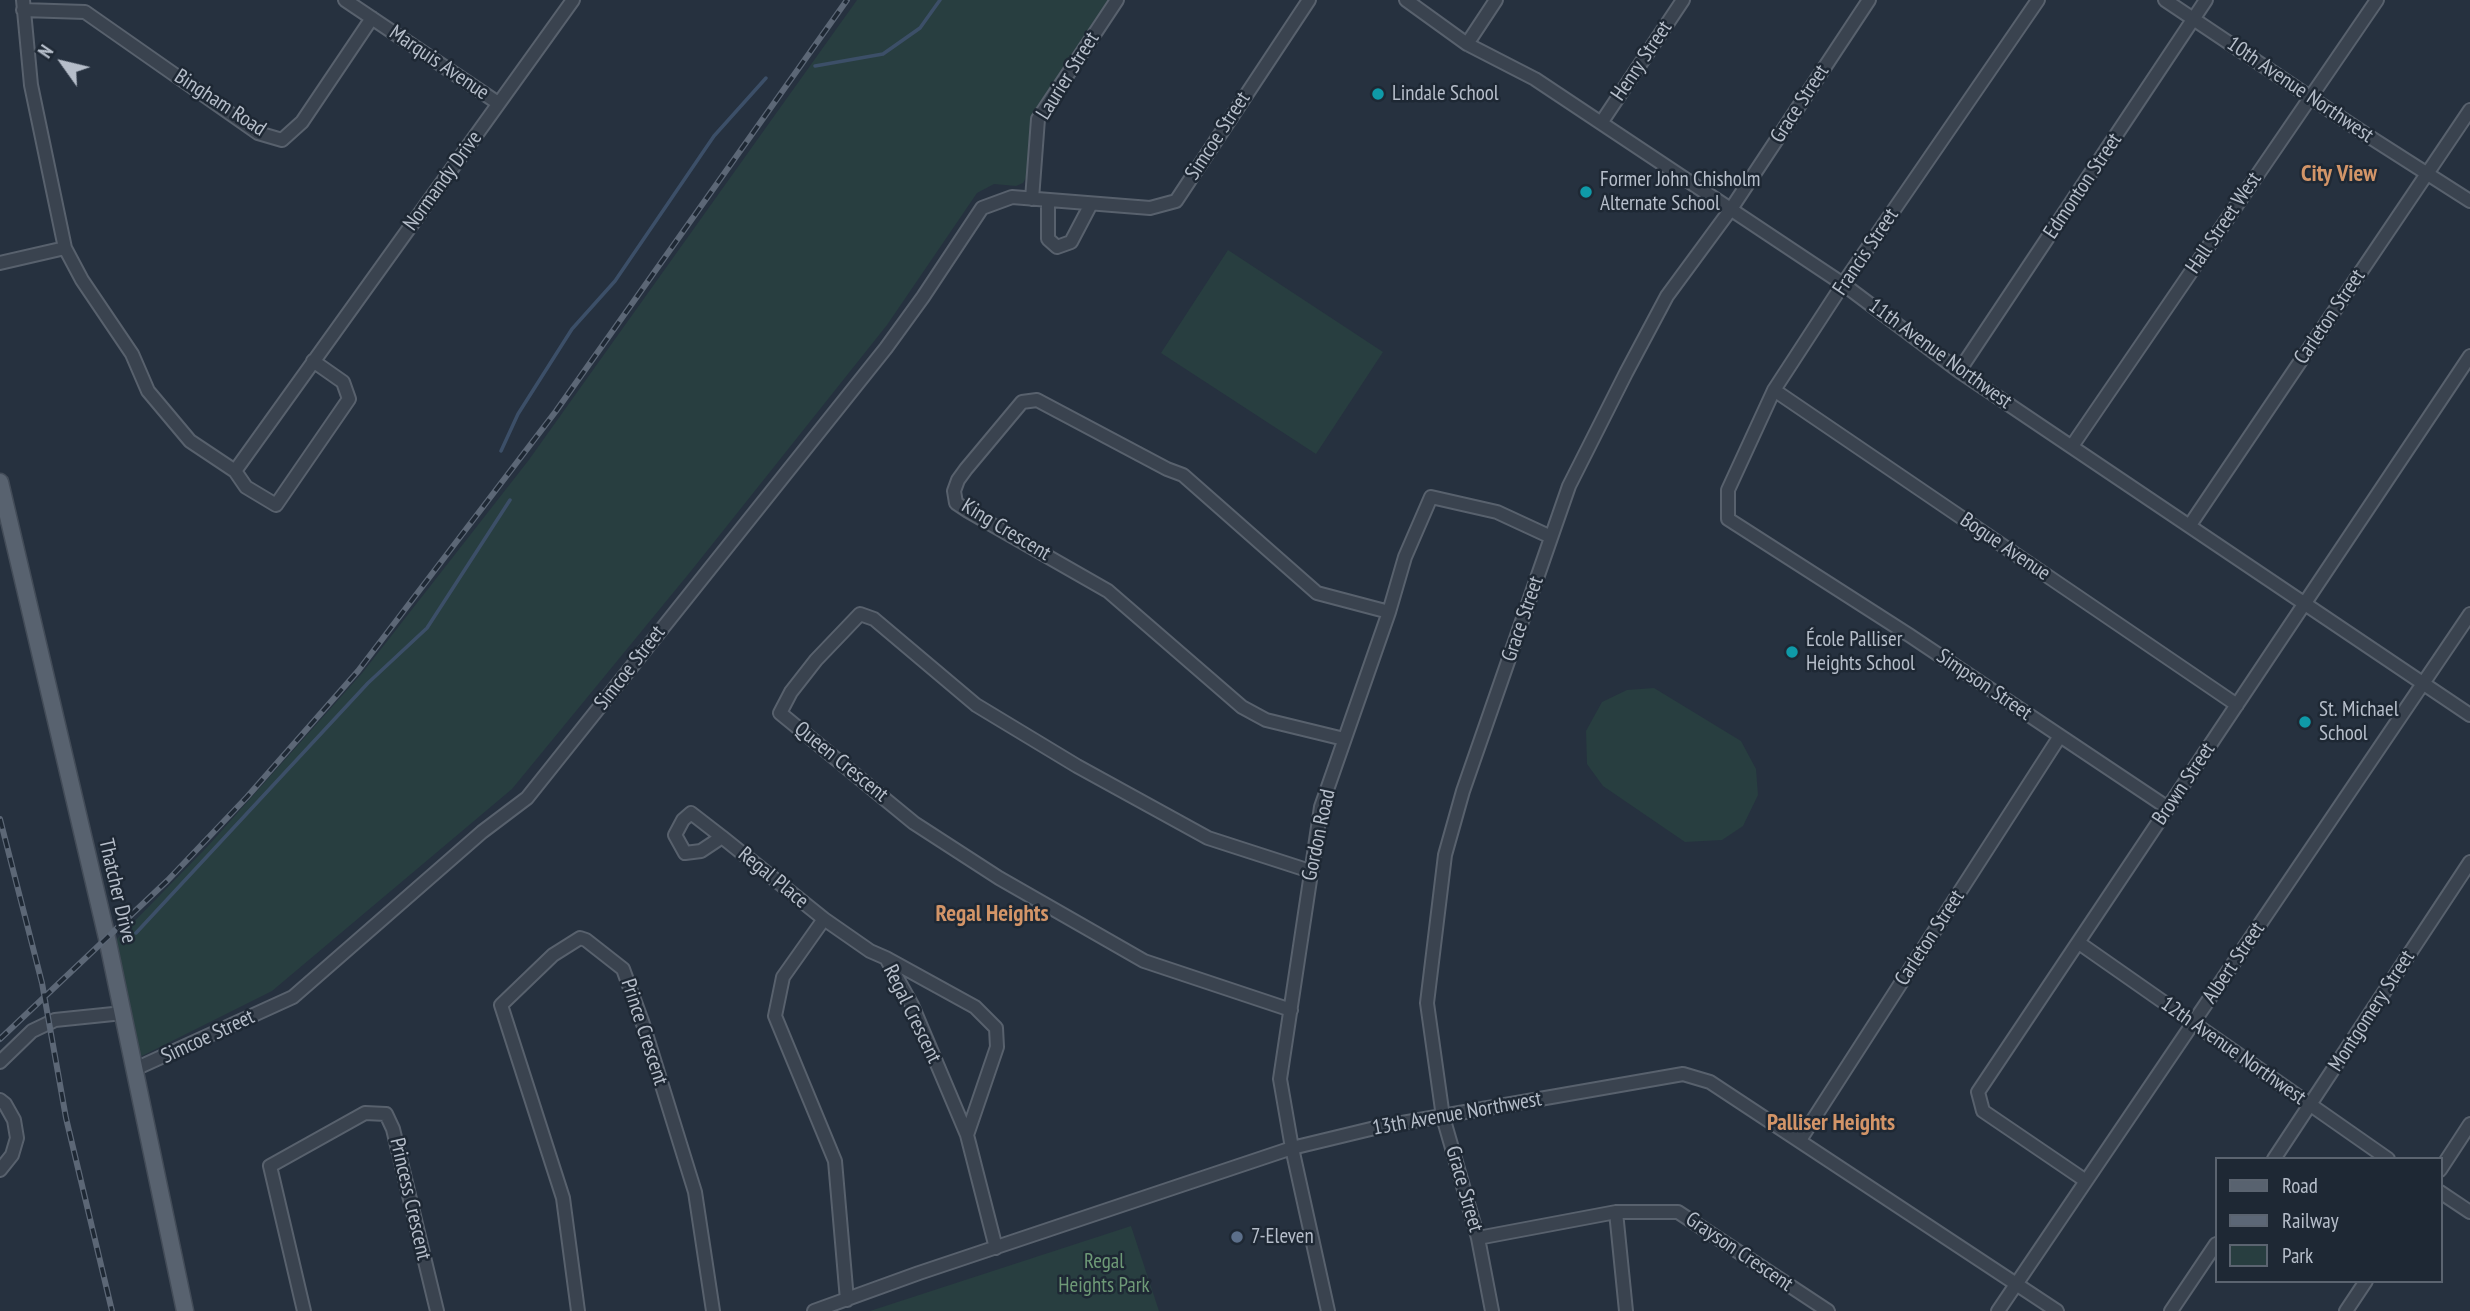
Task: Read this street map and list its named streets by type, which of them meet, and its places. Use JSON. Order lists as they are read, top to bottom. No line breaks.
{"streets":{"main road":["Thatcher Drive"],"street":["Henry Street","Marquis Avenue","Laurier Street","10th Avenue Northwest","Bingham Road","Grace Street","Simcoe Street","Normandy Drive","Edmonton Street","Hall Street West","Francis Street","Carleton Street","11th Avenue Northwest","King Crescent","Bogue Avenue","Simpson Street","Queen Crescent","Brown Street","Gordon Road","Regal Place","Albert Street","Montgomery Street","Regal Crescent","Prince Crescent","12th Avenue Northwest","13th Avenue Northwest","Princess Crescent","Grayson Crescent"]},"crossings":[["Henry Street","11th Avenue Northwest"],["Marquis Avenue","Bingham Road"],["Marquis Avenue","Normandy Drive"],["Laurier Street","Simcoe Street"],["10th Avenue Northwest","Edmonton Street"],["10th Avenue Northwest","Hall Street West"],["10th Avenue Northwest","Carleton Street"],["Grace Street","11th Avenue Northwest"],["Grace Street","Gordon Road"],["Grace Street","13th Avenue Northwest"],["Grace Street","Grayson Crescent"],["Simcoe Street","Thatcher Drive"],["Edmonton Street","11th Avenue Northwest"],["Hall Street West","11th Avenue Northwest"],["Francis Street","11th Avenue Northwest"],["Francis Street","Bogue Avenue"],["Francis Street","Simpson Street"],["Carleton Street","11th Avenue Northwest"],["Carleton Street","Simpson Street"],["Carleton Street","13th Avenue Northwest"],["11th Avenue Northwest","Brown Street"],["11th Avenue Northwest","Albert Street"],["King Crescent","Gordon Road"],["Bogue Avenue","Brown Street"],["Simpson Street","Brown Street"],["Queen Crescent","Gordon Road"],["Brown Street","Albert Street"],["Brown Street","12th Avenue Northwest"],["Gordon Road","13th Avenue Northwest"],["Regal Place","Regal Crescent"],["Albert Street","12th Avenue Northwest"],["Albert Street","13th Avenue Northwest"],["Montgomery Street","12th Avenue Northwest"],["Regal Crescent","13th Avenue Northwest"]],"districts":["City View","Regal Heights","Palliser Heights"],"parks":["Regal Heights Park"],"places":["Lindale School","Former John Chisholm Alternate School","École Palliser Heights School","St. Michael School","7-Eleven"],"legend":["Road","Railway","Park"],"north":"top left"}
